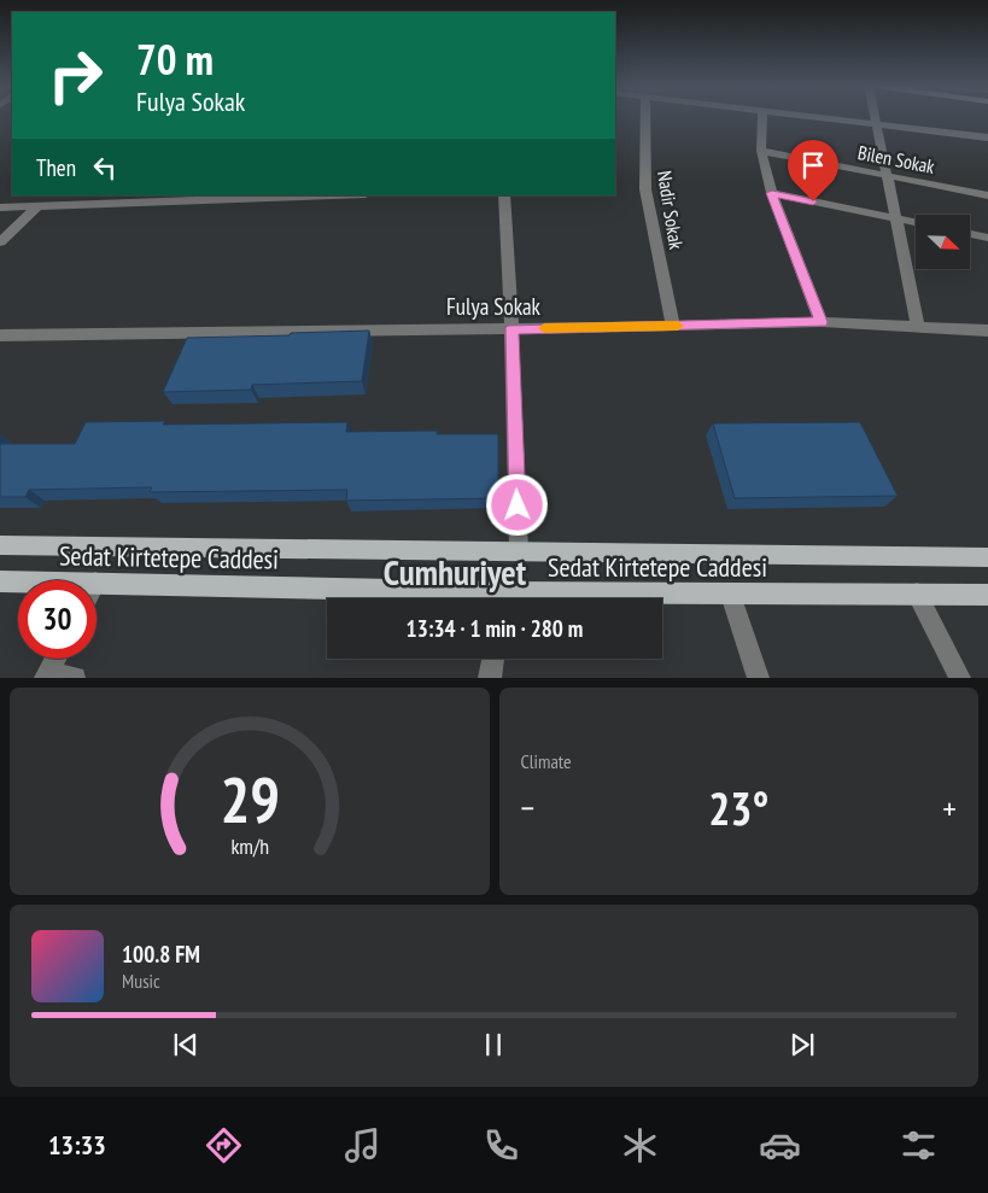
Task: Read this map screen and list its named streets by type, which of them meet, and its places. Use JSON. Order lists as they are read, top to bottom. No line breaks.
{"streets":{"main road":["Sedat Kirtetepe Caddesi"],"street":["Bilen Sokak","Nadir Sokak","Fulya Sokak"]},"crossings":[["Nadir Sokak","Fulya Sokak"]],"districts":["Cumhuriyet"],"north":"bottom right","page":{"turn":["70 m","Fulya Sokak"],"then":"Then","limit":"30","trip":"13:34 · 1 min · 280 m","tile":"Climate","heat":["−","23°","+"],"song":["100.8 FM","Music"],"tabs":"13:33","gauge":["29","km/h"]}}
